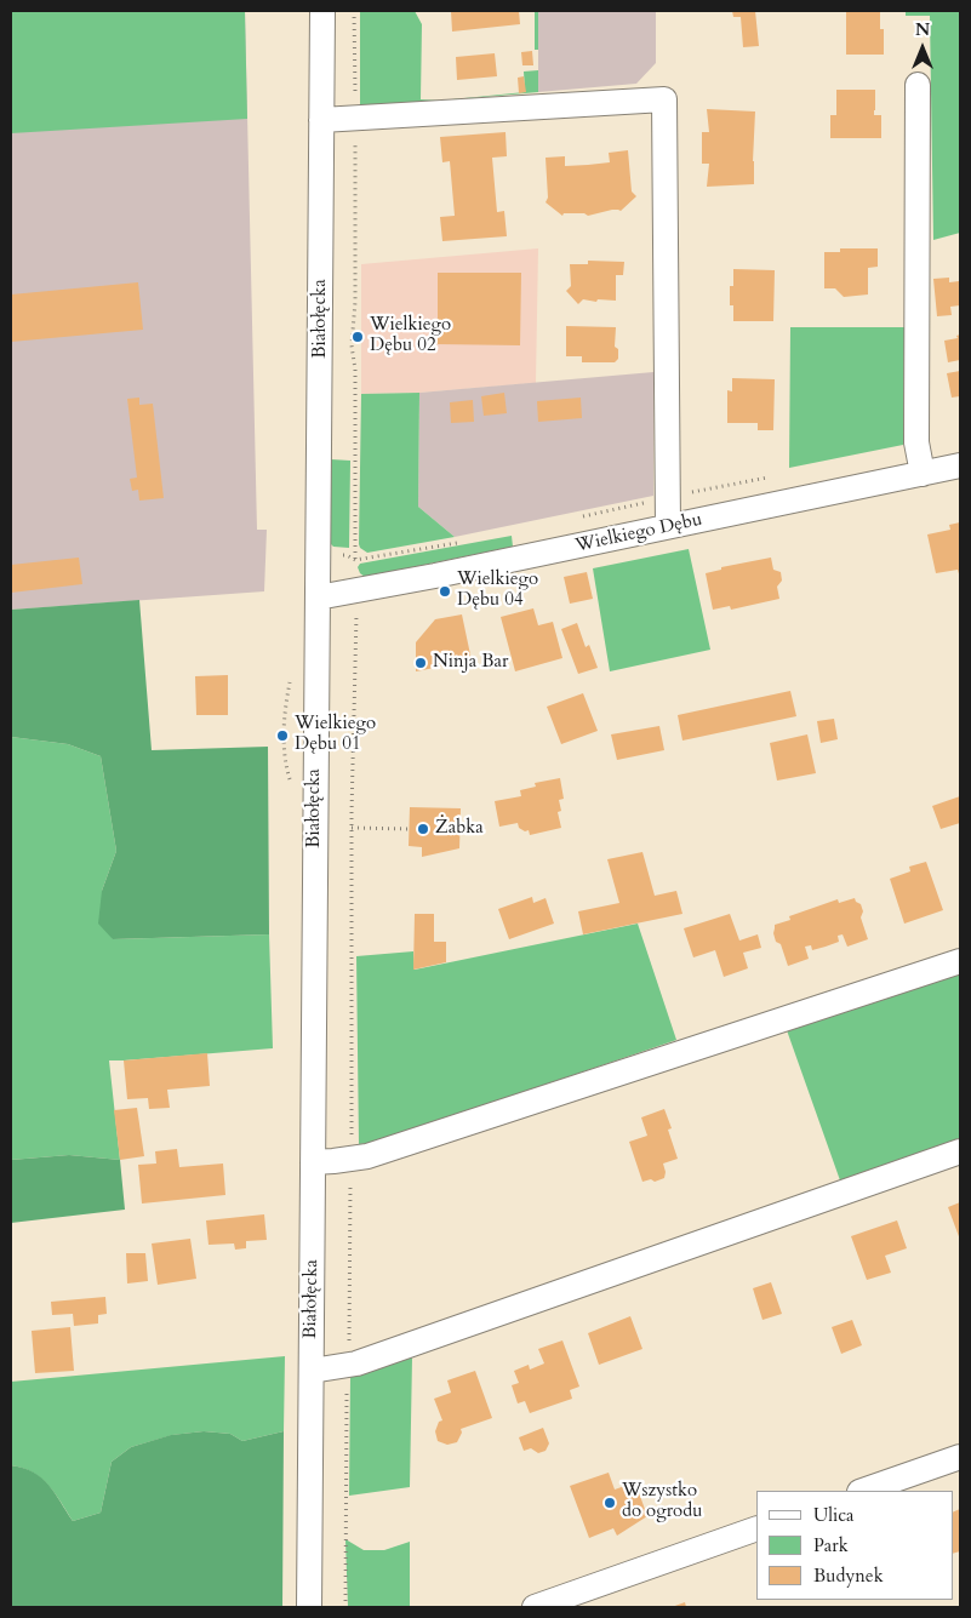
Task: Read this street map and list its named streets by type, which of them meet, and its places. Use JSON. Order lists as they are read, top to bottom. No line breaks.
{"streets":{"street":["Białołęcka","Wielkiego Dębu"]},"crossings":[["Białołęcka","Wielkiego Dębu"]],"places":["Wielkiego Dębu 02","Wielkiego Dębu 04","Ninja Bar","Wielkiego Dębu 01","Żabka","Wszystko do ogrodu"],"legend":["Ulica","Park","Budynek"],"north":"top"}
